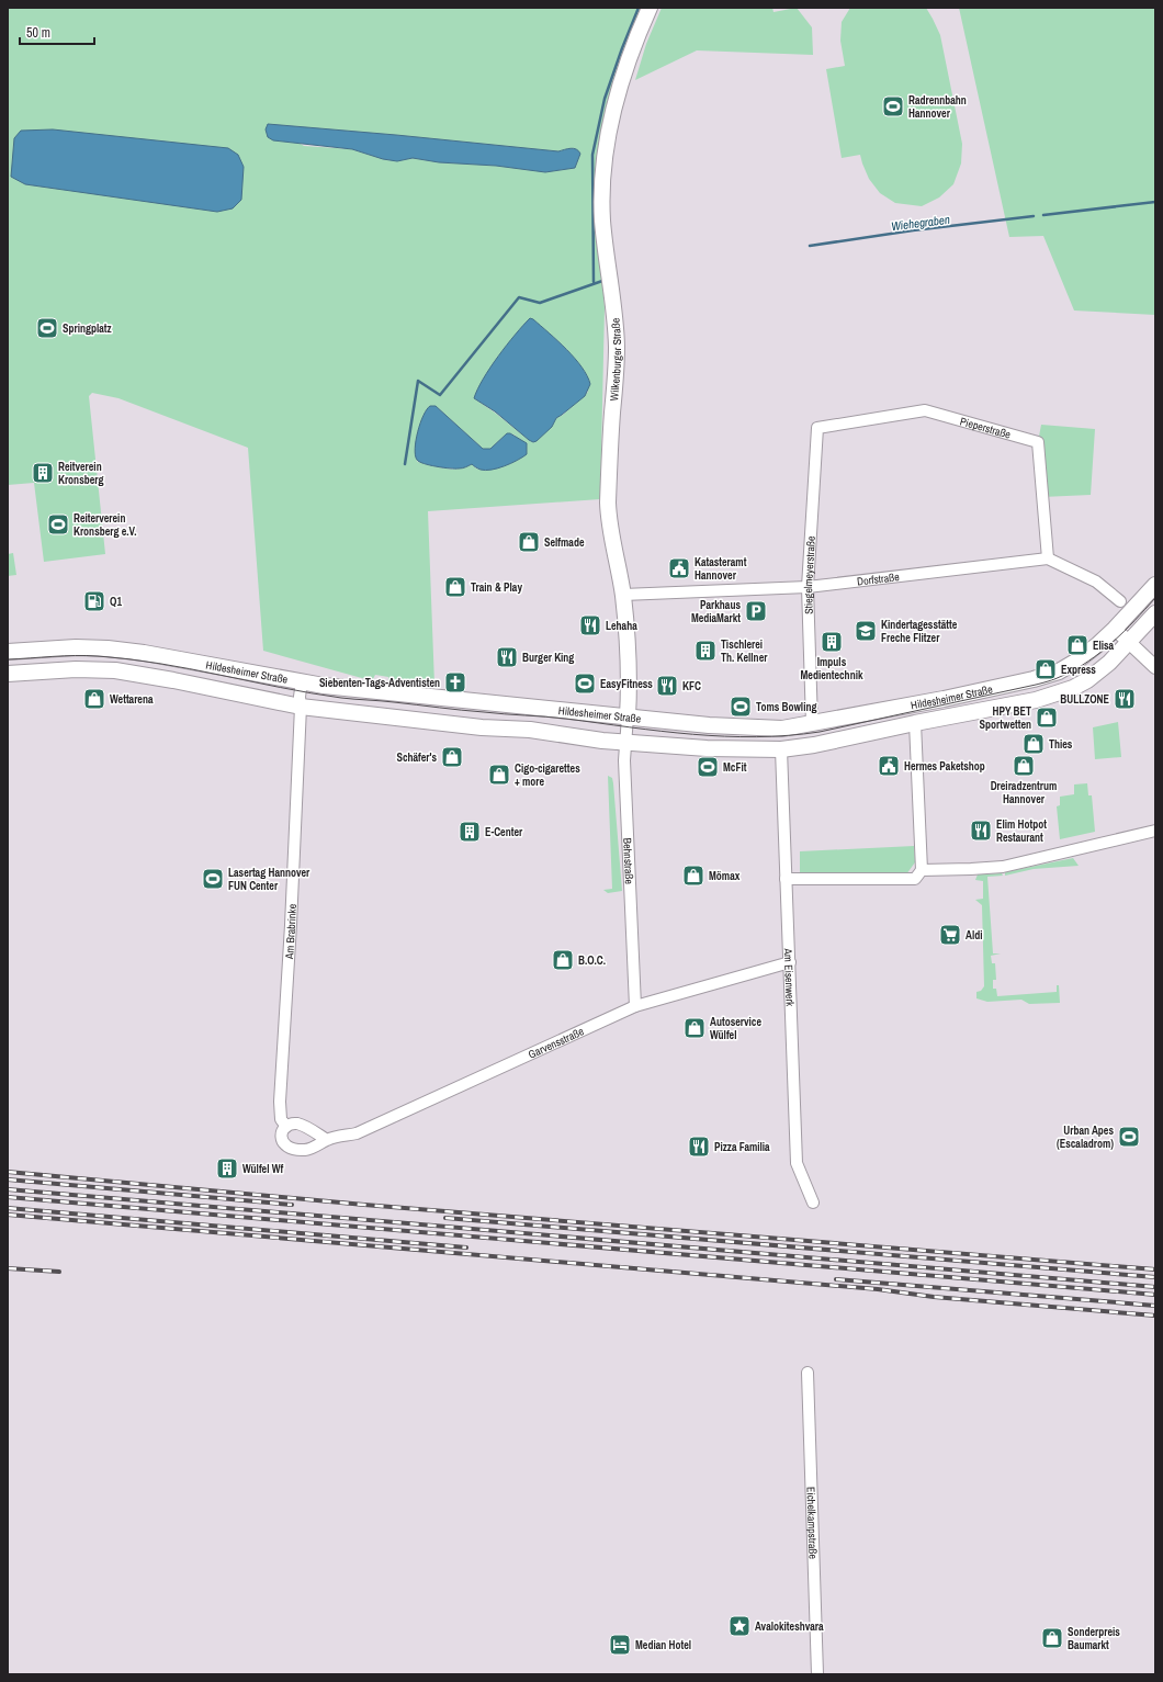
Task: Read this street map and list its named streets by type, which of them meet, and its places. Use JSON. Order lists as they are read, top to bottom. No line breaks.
{"streets":{"main road":["Wilkenburger Straße","Hildesheimer Straße"],"street":["Pieperstraße","Stiegelmeyerstraße","Dorfstraße","Behnstraße","Am Brabrinke","Am Eisenwerk","Garvensstraße","Eichelkampstraße"]},"crossings":[["Wilkenburger Straße","Dorfstraße"],["Wilkenburger Straße","Hildesheimer Straße"],["Wilkenburger Straße","Behnstraße"],["Pieperstraße","Stiegelmeyerstraße"],["Pieperstraße","Dorfstraße"],["Stiegelmeyerstraße","Dorfstraße"],["Stiegelmeyerstraße","Hildesheimer Straße"],["Hildesheimer Straße","Behnstraße"],["Hildesheimer Straße","Am Brabrinke"],["Hildesheimer Straße","Am Eisenwerk"],["Behnstraße","Garvensstraße"],["Am Brabrinke","Garvensstraße"],["Am Eisenwerk","Garvensstraße"]],"water":["Wiehegraben"],"places":{"sports":["Radrennbahn Hannover","Springplatz","Reiterverein Kronsberg e.V.","EasyFitness","Toms Bowling","McFit","Lasertag Hannover FUN Center","Urban Apes (Escaladrom)"],"building":["Reitverein Kronsberg","Impuls Medientechnik","Tischlerei Th. Kellner","E-Center","Wülfel Wf"],"shop":["Selfmade","Train & Play","Elisa","Express","Wettarena","HPY BET Sportwetten","Thies","Schäfer's","Dreiradzentrum Hannover","Cigo-cigarettes + more","Mömax","B.O.C.","Autoservice Wülfel","Sonderpreis Baumarkt"],"public building":["Katasteramt Hannover","Hermes Paketshop"],"fuel station":["Q1"],"parking":["Parkhaus MediaMarkt"],"restaurant":["Lehaha","Burger King","KFC","BULLZONE","Elim Hotpot Restaurant","Pizza Familia"],"school or university":["Kindertagesstätte Freche Flitzer"],"church":["Siebenten-Tags-Adventisten"],"supermarket":["Aldi"],"place":["Avalokiteshvara"],"hotel":["Median Hotel"]},"scale_bar":"50 m"}
